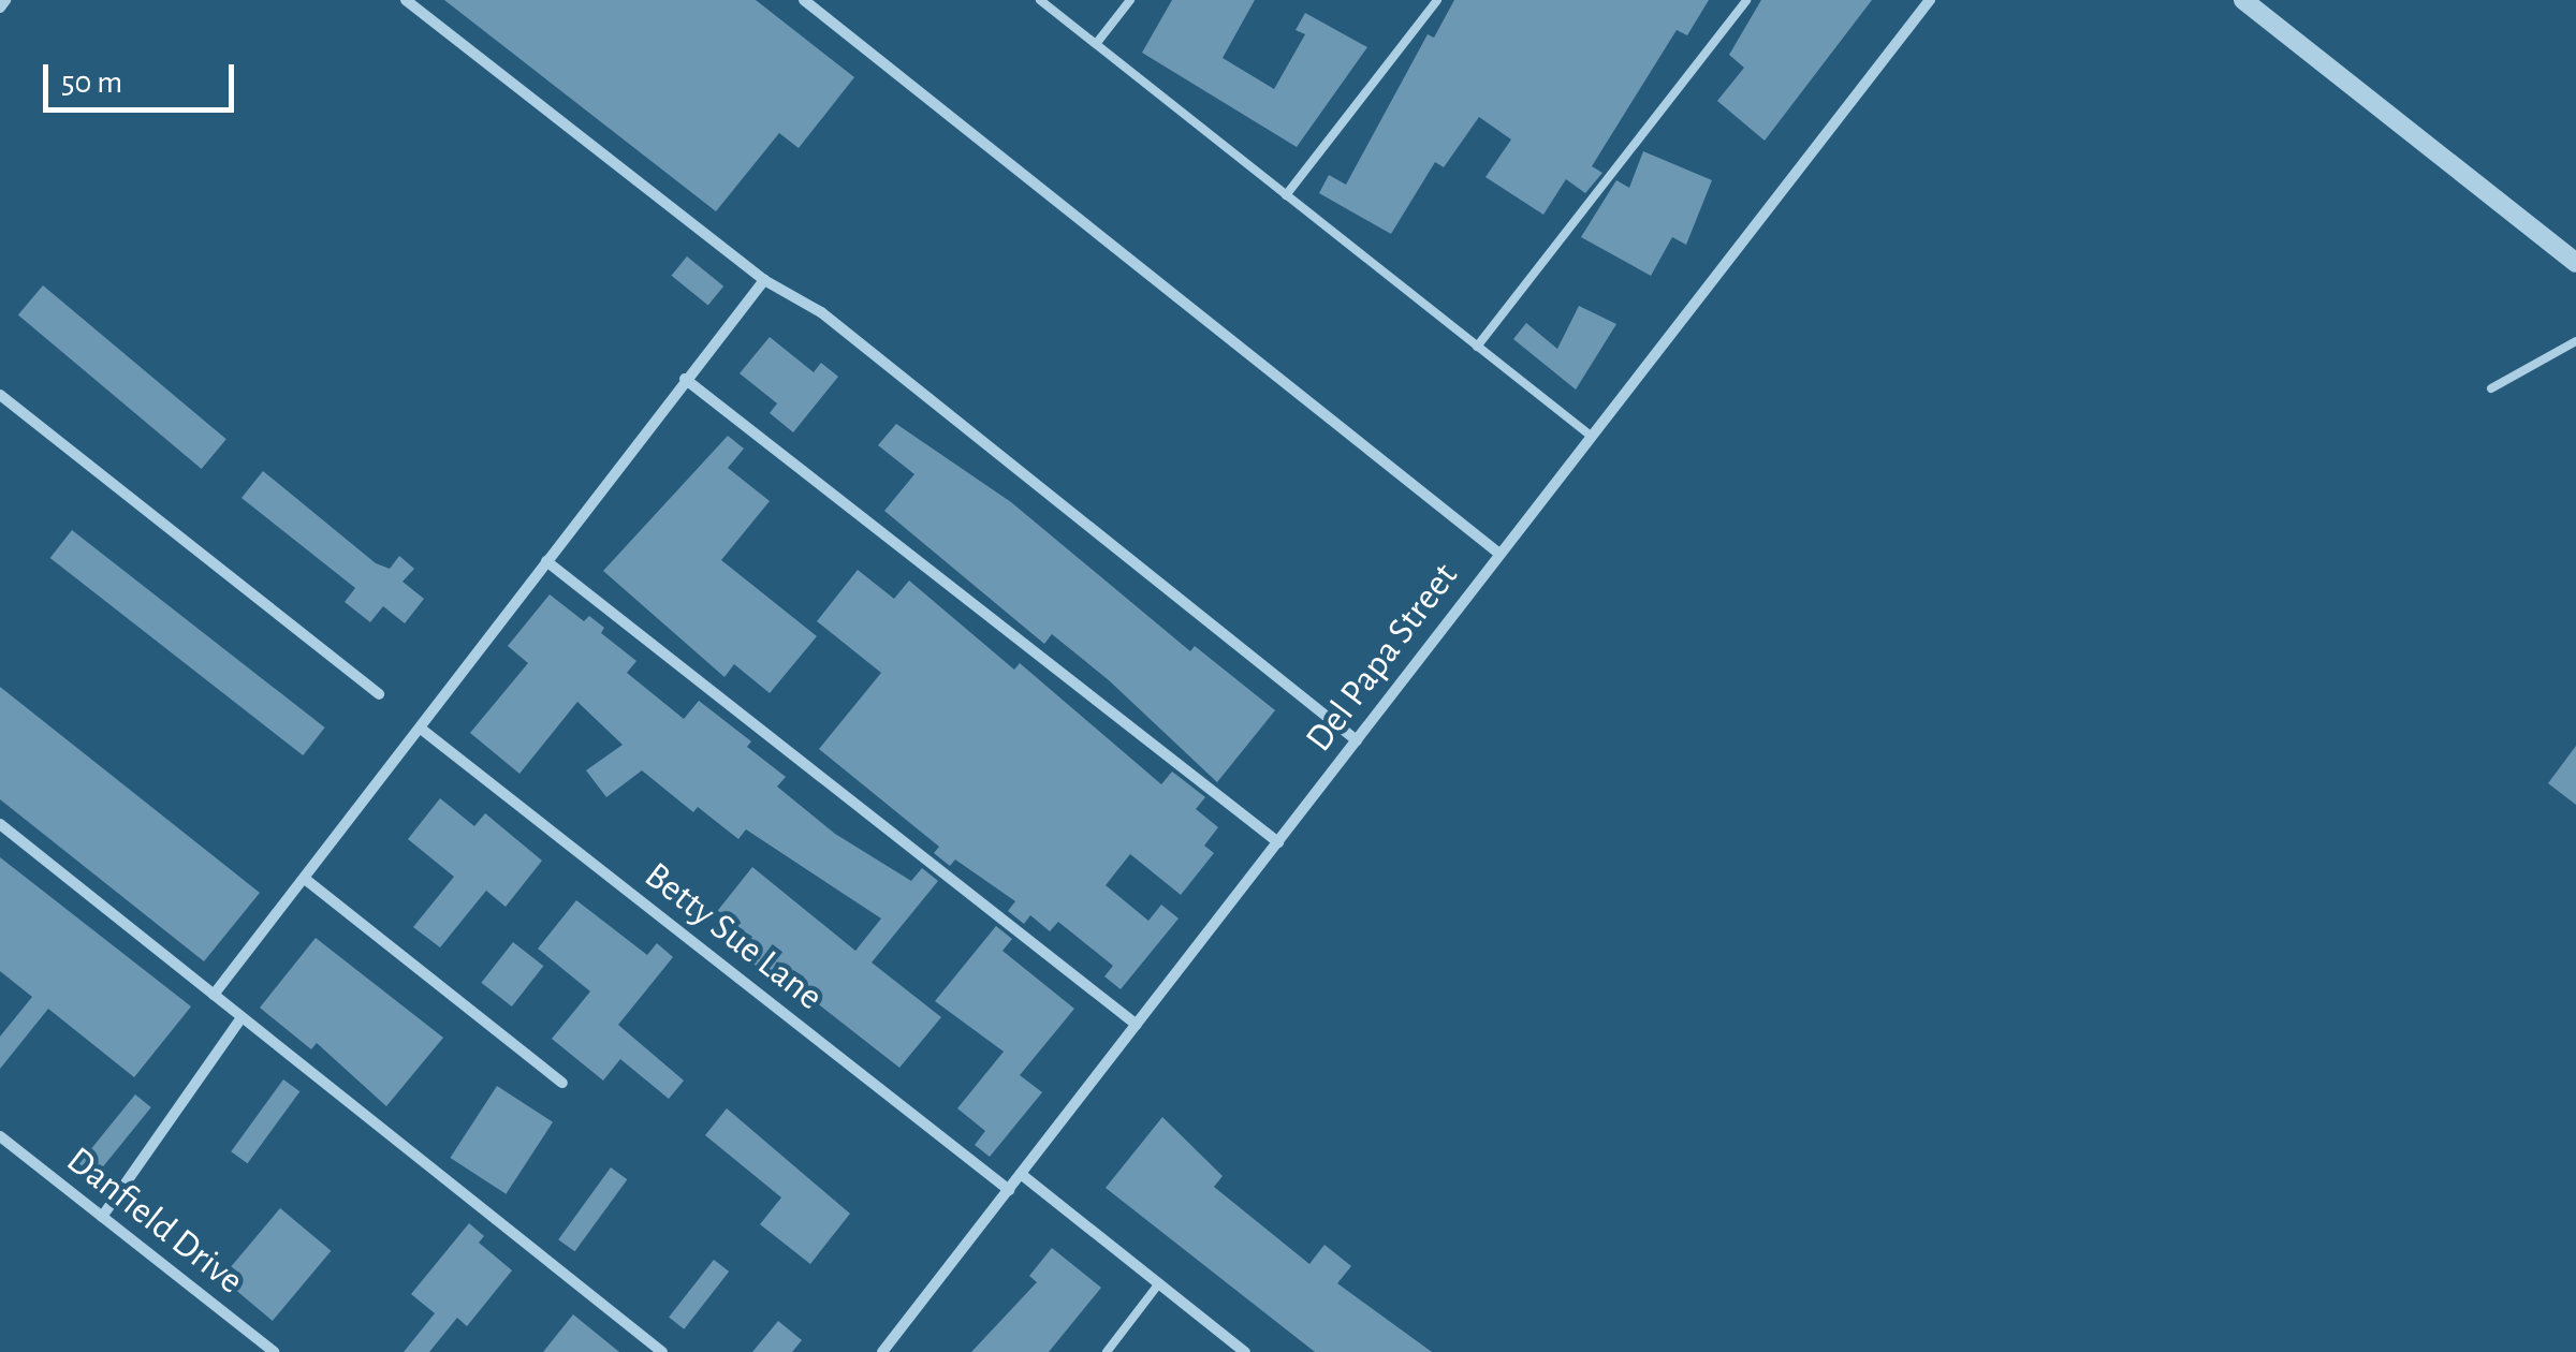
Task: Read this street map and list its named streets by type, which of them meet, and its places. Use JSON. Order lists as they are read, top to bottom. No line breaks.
{"streets":{"street":["Del Papa Street","Betty Sue Lane","Danfield Drive"]},"crossings":[["Del Papa Street","Betty Sue Lane"]],"scale_bar":"50 m"}
